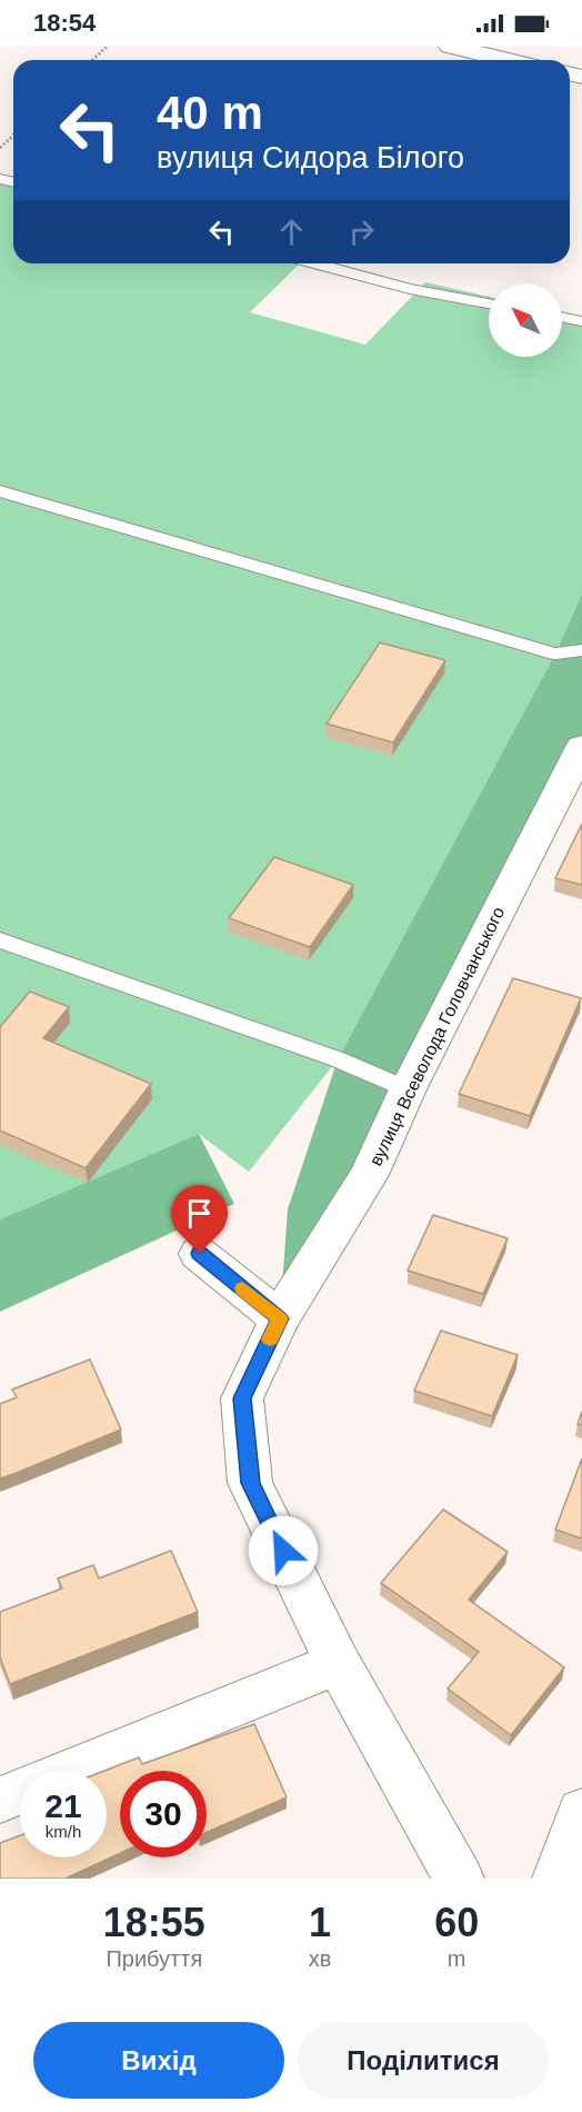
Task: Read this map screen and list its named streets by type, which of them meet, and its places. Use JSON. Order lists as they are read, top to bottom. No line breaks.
{"streets":{"street":["вулиця Всеволода Головчанського"]},"north":"top left","page":{"status":"18:54","turn":["40 m","вулиця Сидора Білого"],"speed":"21 km/h","limit":"30","eta":["18:55","Прибуття","1","хв","60","m"],"buttons":["Вихід","Поділитися"]}}
